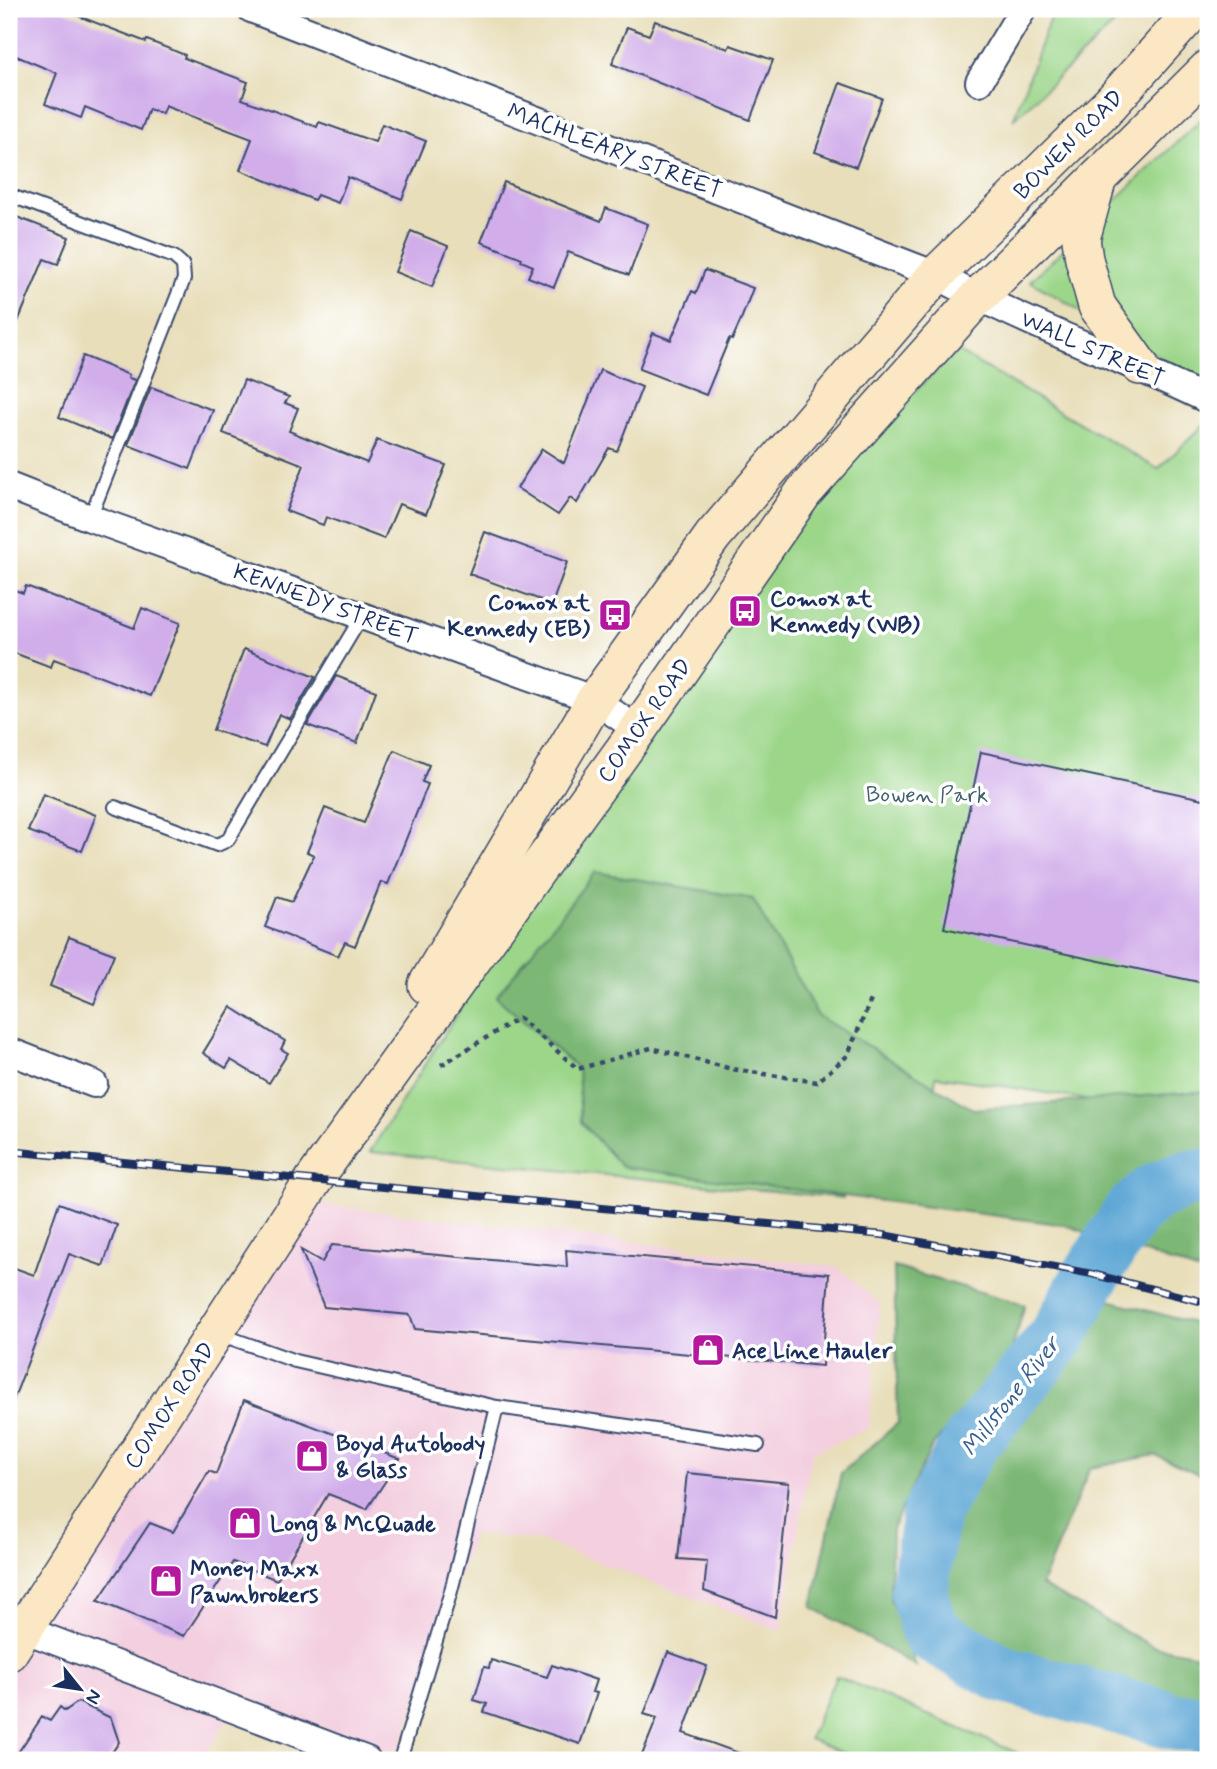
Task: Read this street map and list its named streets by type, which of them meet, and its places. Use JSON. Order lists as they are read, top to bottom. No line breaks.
{"streets":{"main road":["BOWEN ROAD","COMOX ROAD"],"street":["MACHLEARY STREET","WALL STREET","KENNEDY STREET"]},"crossings":[["BOWEN ROAD","MACHLEARY STREET"],["BOWEN ROAD","WALL STREET"],["BOWEN ROAD","COMOX ROAD"],["MACHLEARY STREET","WALL STREET"],["MACHLEARY STREET","COMOX ROAD"],["WALL STREET","COMOX ROAD"],["KENNEDY STREET","COMOX ROAD"]],"water":["Millstone River"],"parks":["Bowen Park"],"places":{"bus stop":["Comox at Kennedy (WB)","Comox at Kennedy (EB)"],"shop":["Ace Line Hauler","Boyd Autobody & Glass","Long & McQuade","Money Maxx Pawnbrokers"]},"north":"bottom right"}
